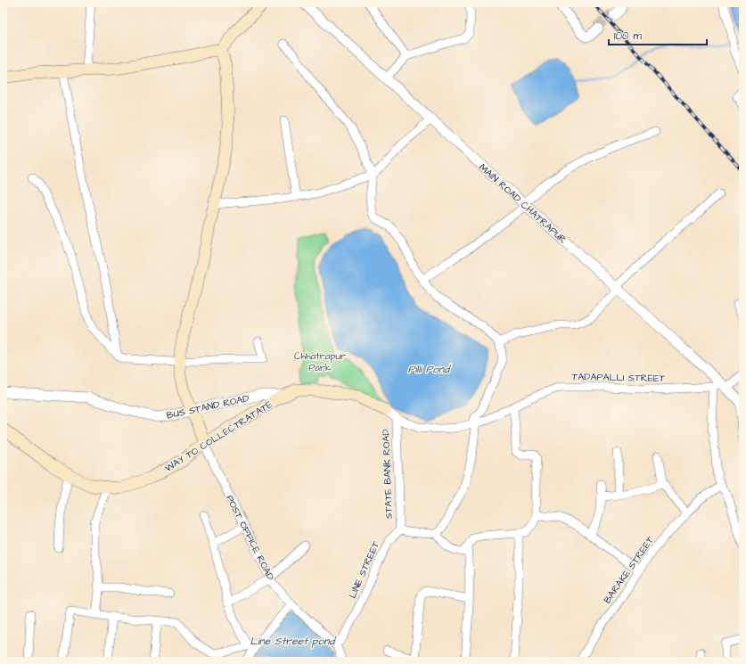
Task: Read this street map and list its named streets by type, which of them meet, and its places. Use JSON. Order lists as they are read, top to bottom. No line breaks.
{"streets":{"main road":["WAY TO COLLECTRATATE","POST OFFICE ROAD"],"street":["MAIN ROAD CHATRAPUR","TADAPALLI STREET","BUS STAND ROAD","STATE BANK ROAD","LINE STREET","BARAKE STREET"]},"crossings":[["MAIN ROAD CHATRAPUR","TADAPALLI STREET"],["TADAPALLI STREET","STATE BANK ROAD"],["BUS STAND ROAD","WAY TO COLLECTRATATE"],["BUS STAND ROAD","POST OFFICE ROAD"],["WAY TO COLLECTRATATE","STATE BANK ROAD"],["WAY TO COLLECTRATATE","POST OFFICE ROAD"],["STATE BANK ROAD","LINE STREET"],["POST OFFICE ROAD","LINE STREET"]],"water":["Pilli Pond","Line Street pond"],"parks":["Chhatrapur Park"],"scale_bar":"100 m"}
